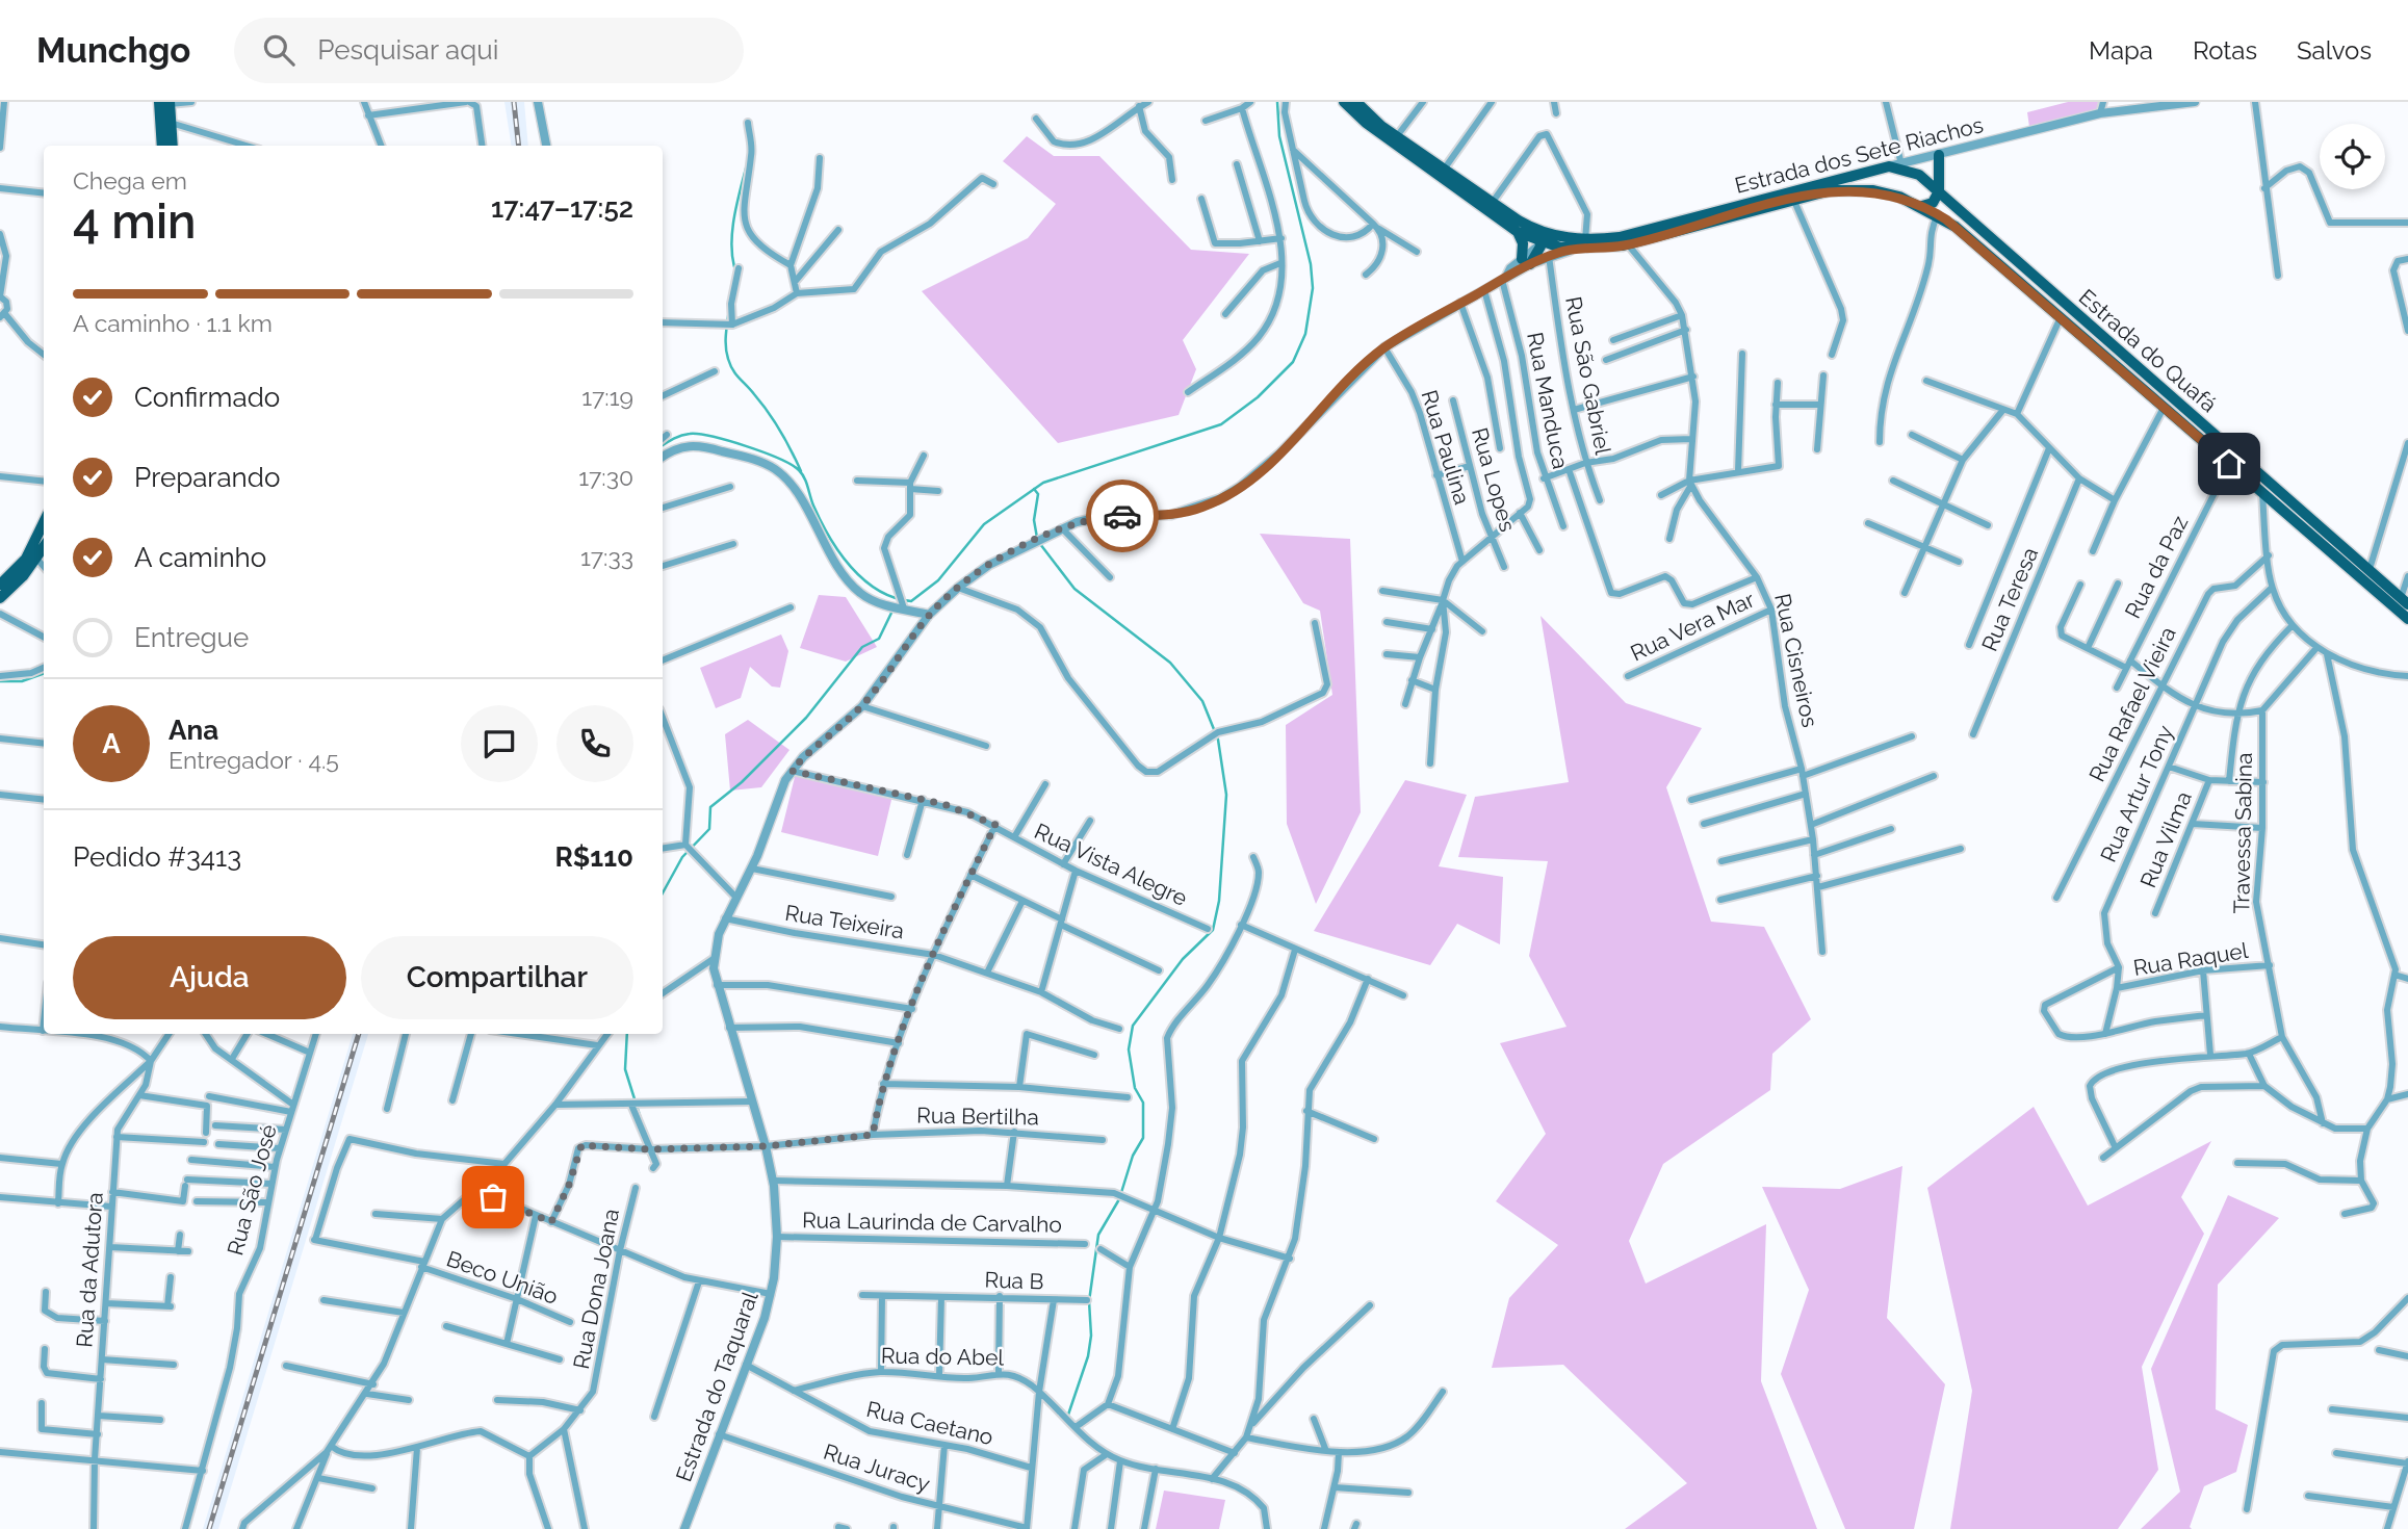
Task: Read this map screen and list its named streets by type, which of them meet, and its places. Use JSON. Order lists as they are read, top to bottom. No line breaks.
{"streets":{"main road":["Estrada dos Sete Riachos","Estrada do Quafá"],"street":["Rua São Gabriel","Rua Manduca","Rua Paulina","Rua Lopes","Rua da Paz","Rua Teresa","Rua Vera Mar","Rua Cisneiros","Rua Rafael Vieira","Rua Artur Tony","Travessa Sabina","Rua Vilma","Rua Vista Alegre","Rua Teixeira","Rua Raquel","Rua Bertilha","Rua São José","Rua Laurinda de Carvalho","Rua da Adutora","Beco União","Rua B","Rua Dona Joana","Rua do Abel","Estrada do Taquaral","Rua Caetano","Rua Juracy"]},"crossings":[["Estrada dos Sete Riachos","Estrada do Quafá"],["Estrada dos Sete Riachos","Estrada do Taquaral"],["Estrada do Quafá","Rua da Paz"],["Rua São Gabriel","Estrada do Taquaral"],["Rua Manduca","Estrada do Taquaral"],["Rua Paulina","Estrada do Taquaral"],["Rua Vera Mar","Rua Cisneiros"],["Rua Artur Tony","Rua Vilma"],["Rua Artur Tony","Rua Raquel"],["Travessa Sabina","Rua Vilma"],["Travessa Sabina","Rua Raquel"],["Rua Vista Alegre","Estrada do Taquaral"],["Rua Teixeira","Estrada do Taquaral"],["Rua Bertilha","Estrada do Taquaral"],["Rua Laurinda de Carvalho","Estrada do Taquaral"],["Rua do Abel","Rua Caetano"],["Estrada do Taquaral","Rua Caetano"],["Estrada do Taquaral","Rua Juracy"]],"page":{"header":"Munchgo","search":"Pesquisar aqui","nav":["Mapa","Rotas","Salvos"],"heading":["4 min","Chega em","17:47–17:52"],"panel":["Ana","Entregador · 4.5","Pedido #3413","R$110"],"bar":"A caminho · 1.1 km","list":[["Confirmado","17:19"],["Preparando","17:30"],["A caminho","17:33"],"Entregue"],"round":"A","buttons":["Ajuda","Compartilhar"]}}
